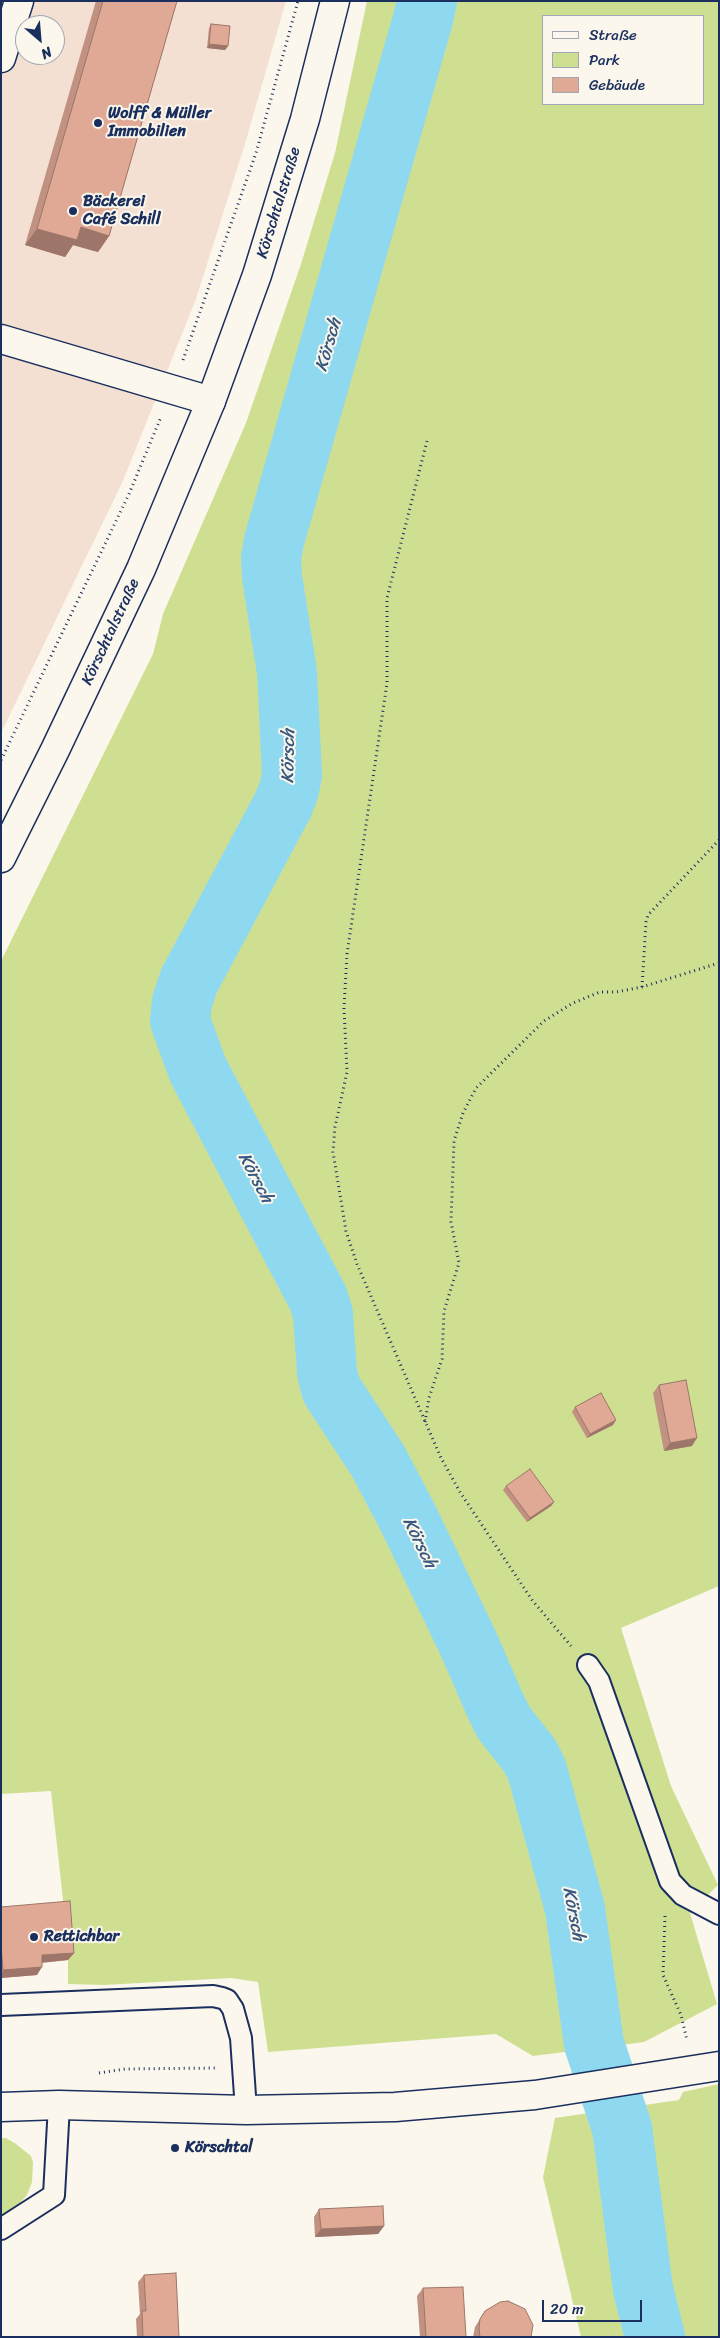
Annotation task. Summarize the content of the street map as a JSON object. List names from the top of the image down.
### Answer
{
  "streets": {
    "main road": ["Körschtalstraße"]
  },
  "water": ["Körsch"],
  "places": [
    "Wolff & Müller Immobilien",
    "Bäckerei Café Schill",
    "Rettichbar",
    "Körschtal"
  ],
  "legend": ["Straße", "Park", "Gebäude"],
  "scale_bar": "20 m",
  "north": "bottom right"
}
